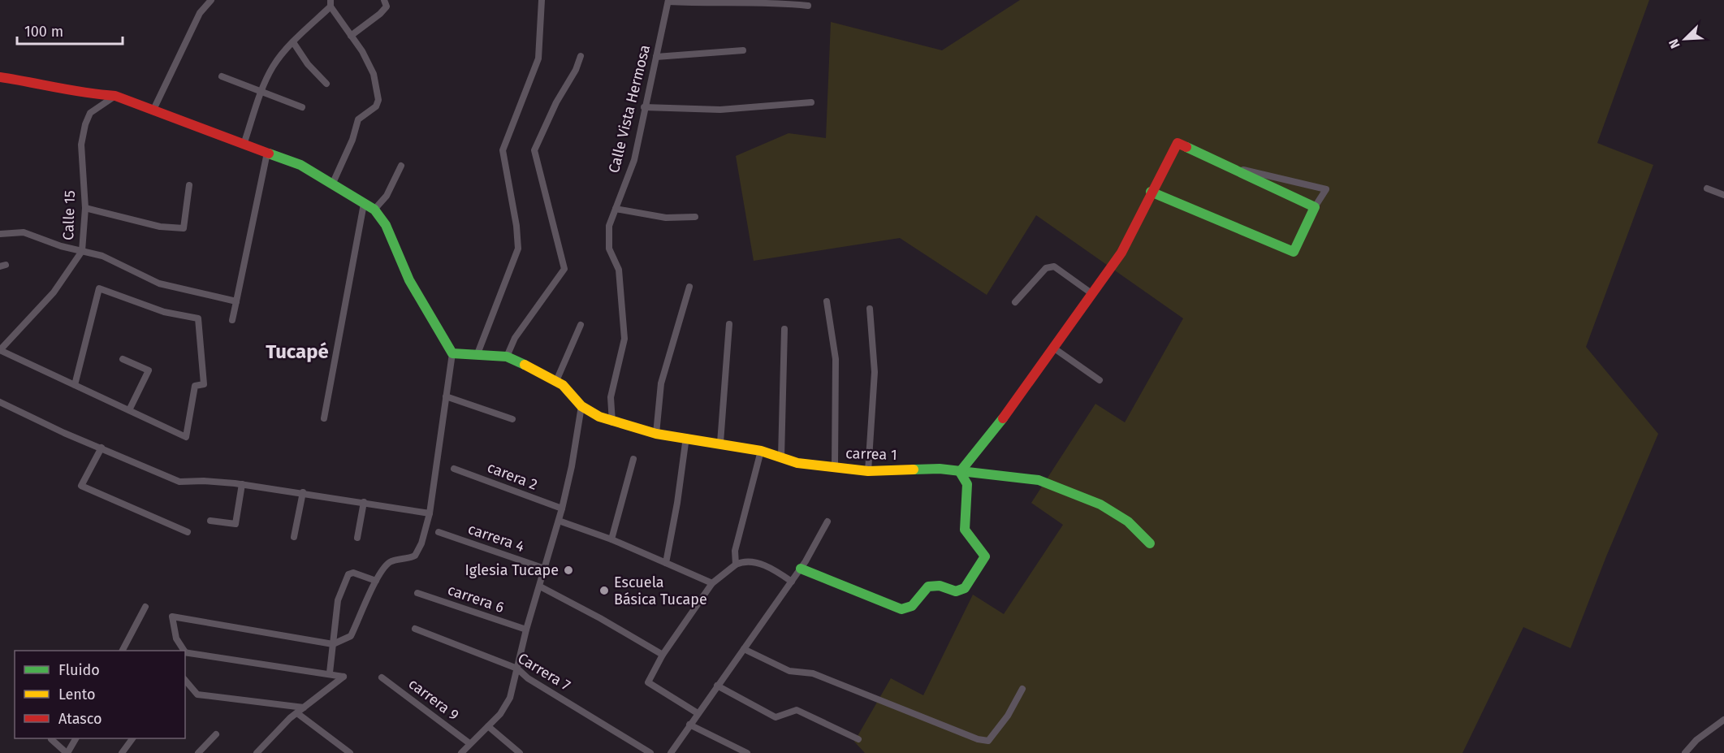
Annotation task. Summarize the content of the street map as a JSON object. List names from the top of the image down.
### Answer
{
  "streets": {
    "street": [
      "Calle Vista Hermosa",
      "Calle 15",
      "carrea 1",
      "carera 2",
      "carrera 4",
      "carrera 6",
      "Carrera 7",
      "carrera 9"
    ]
  },
  "crossings": [
    ["Calle Vista Hermosa", "carrea 1"]
  ],
  "districts": ["Tucapé"],
  "places": ["Iglesia Tucape", "Escuela Básica Tucape"],
  "legend": ["Fluido", "Lento", "Atasco"],
  "scale_bar": "100 m",
  "north": "bottom left"
}
